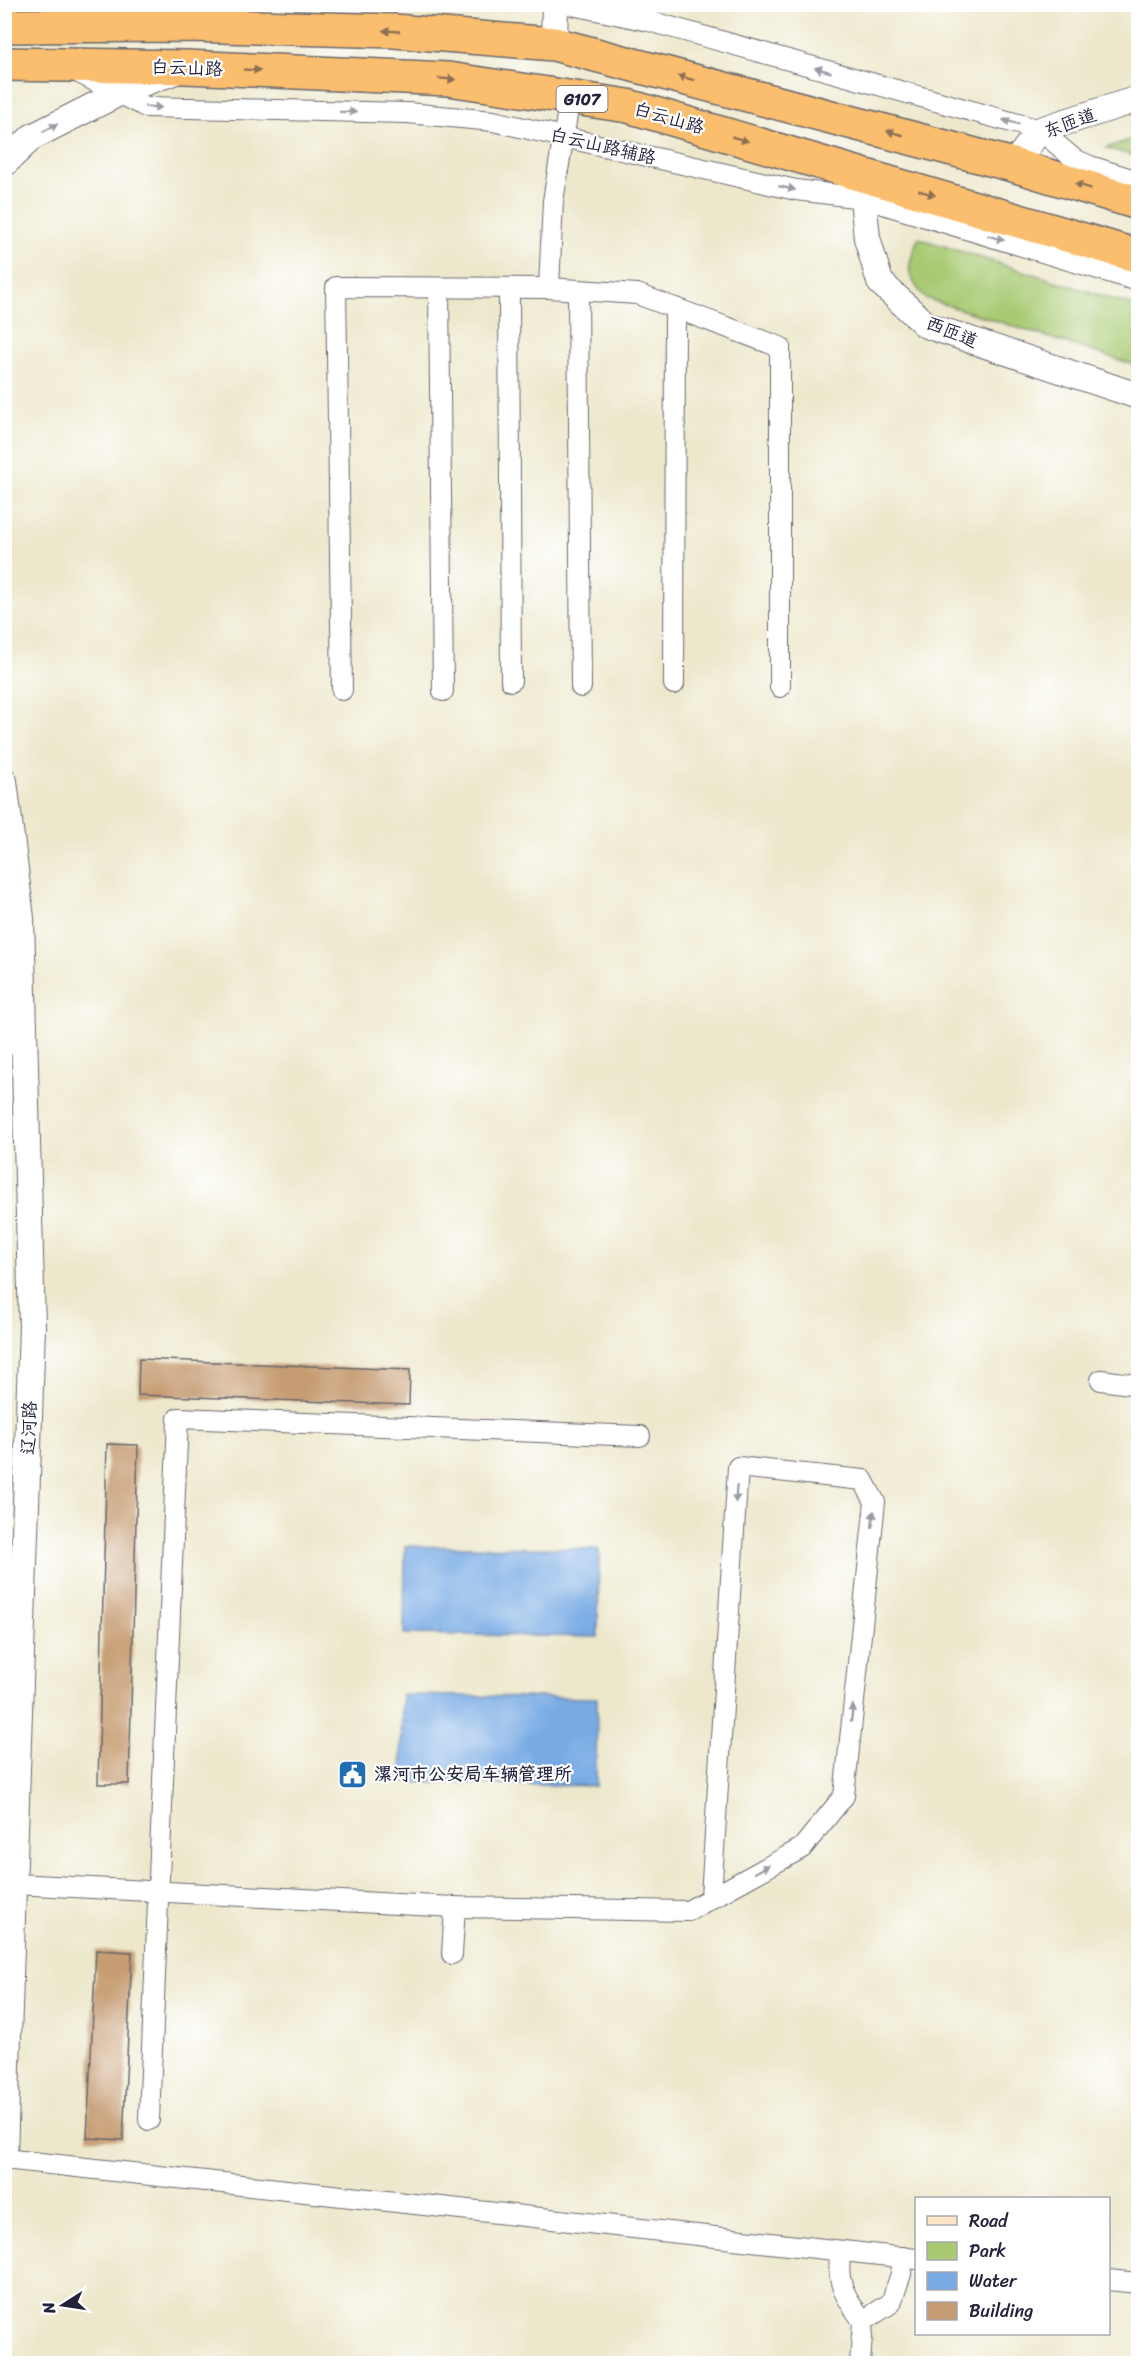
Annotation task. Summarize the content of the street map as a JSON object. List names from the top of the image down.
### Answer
{
  "streets": {
    "highway": ["白云山路", "G107"],
    "street": [
      "东匝道",
      "白云山路辅路",
      "西匝道",
      "辽河路"
    ]
  },
  "crossings": [
    ["白云山路", "白云山路辅路"],
    ["白云山路", "西匝道"],
    ["白云山路辅路", "西匝道"]
  ],
  "places": {
    "public building": ["漯河市公安局车辆管理所"]
  },
  "legend": [
    "Road",
    "Park",
    "Water",
    "Building"
  ],
  "north": "left"
}
